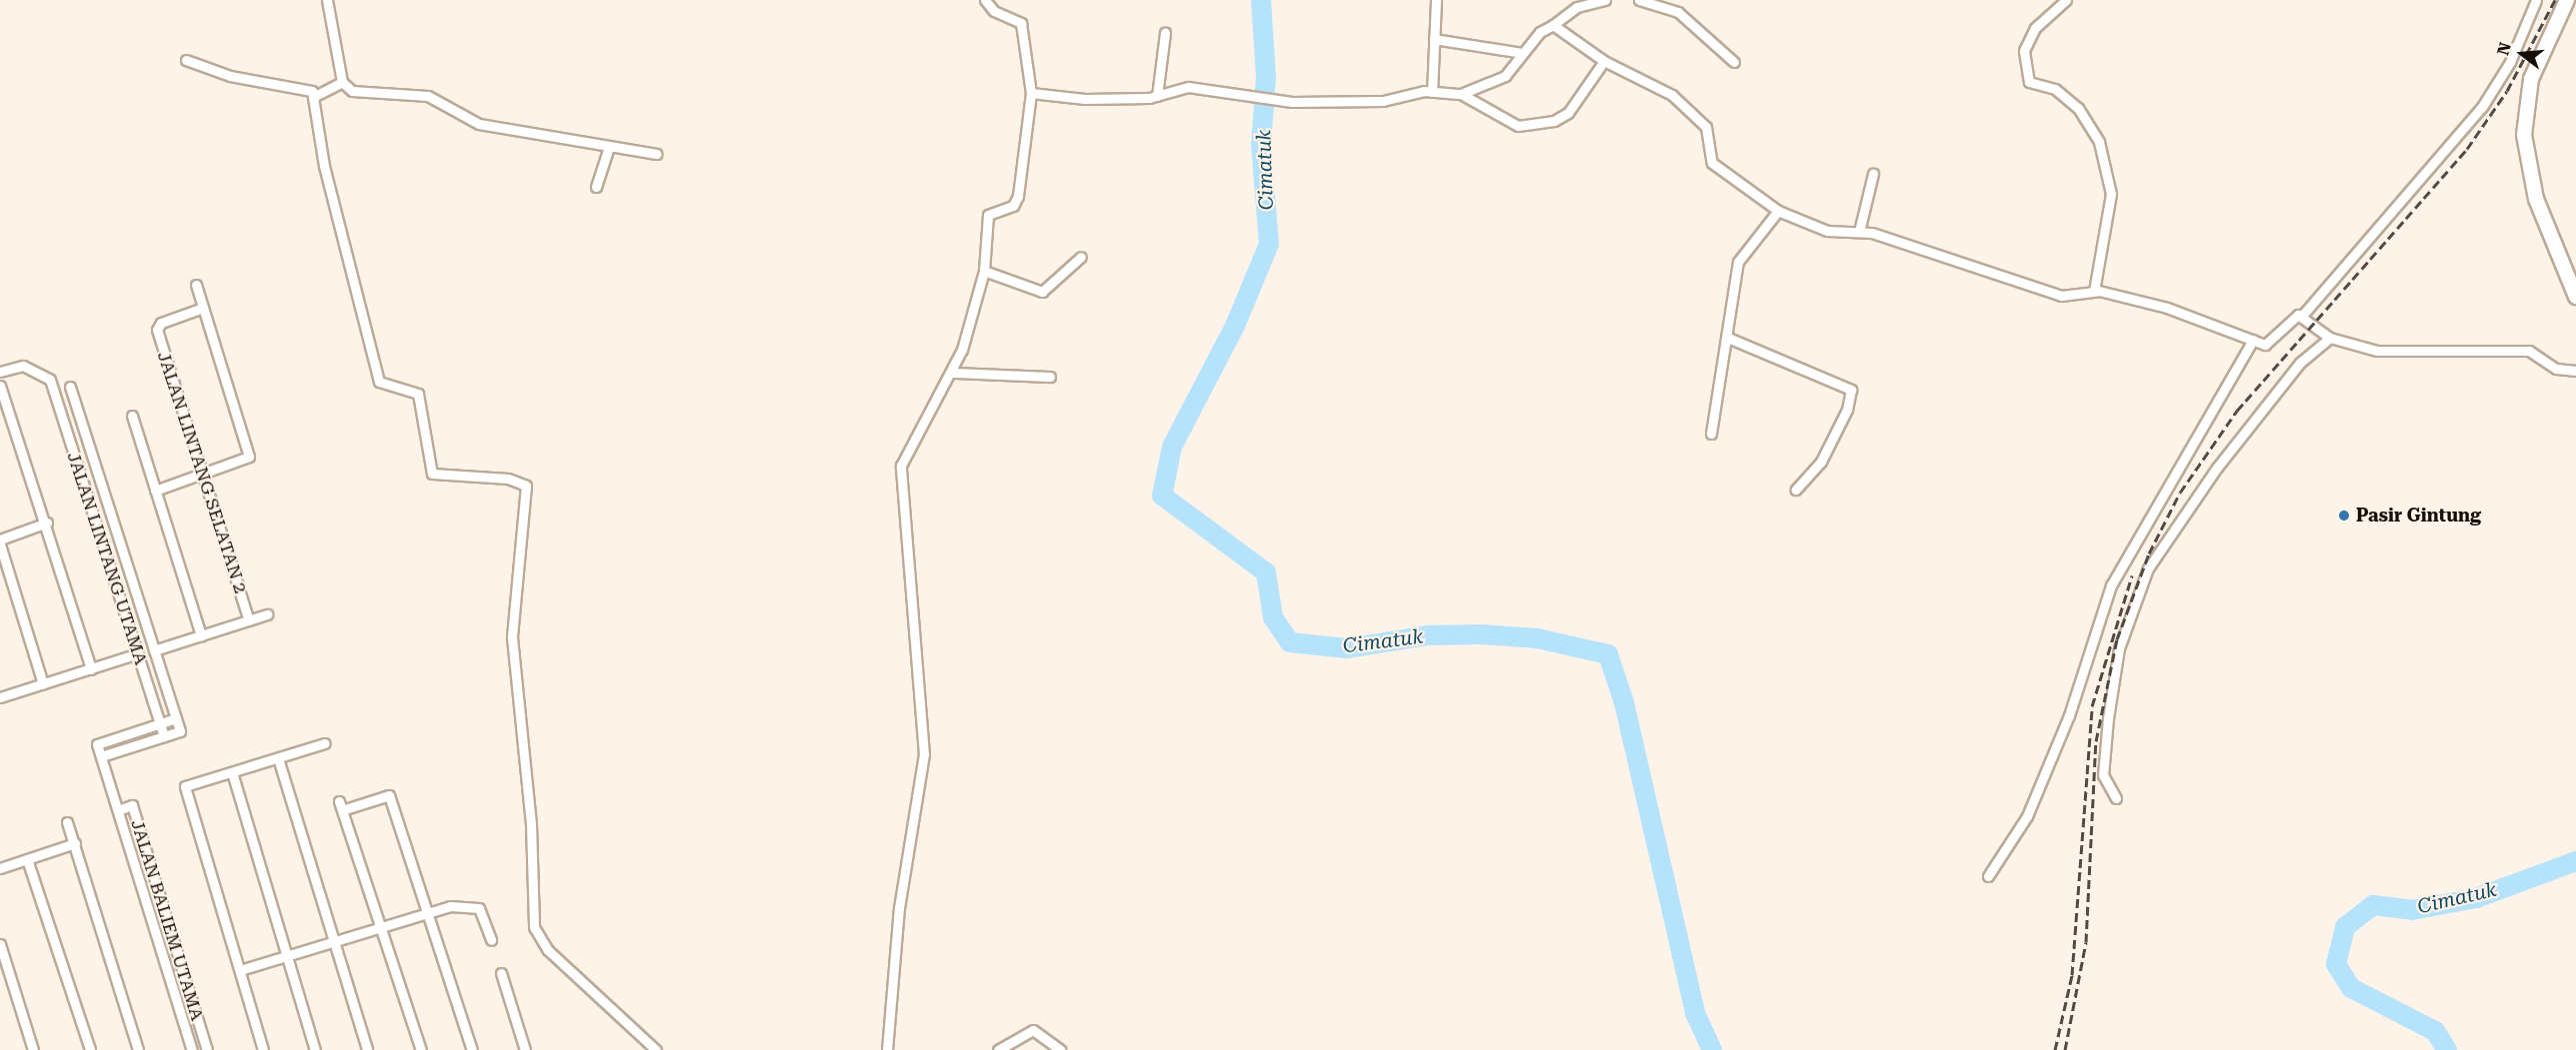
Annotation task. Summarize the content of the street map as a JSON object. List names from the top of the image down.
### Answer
{
  "streets": {
    "street": ["JALAN LINTANG SELATAN 2", "JALAN LINTANG UTAMA", "JALAN BALIEM UTAMA"]
  },
  "crossings": [
    ["JALAN LINTANG UTAMA", "JALAN BALIEM UTAMA"]
  ],
  "water": ["Cimatuk"],
  "places": ["Pasir Gintung"],
  "north": "left"
}
